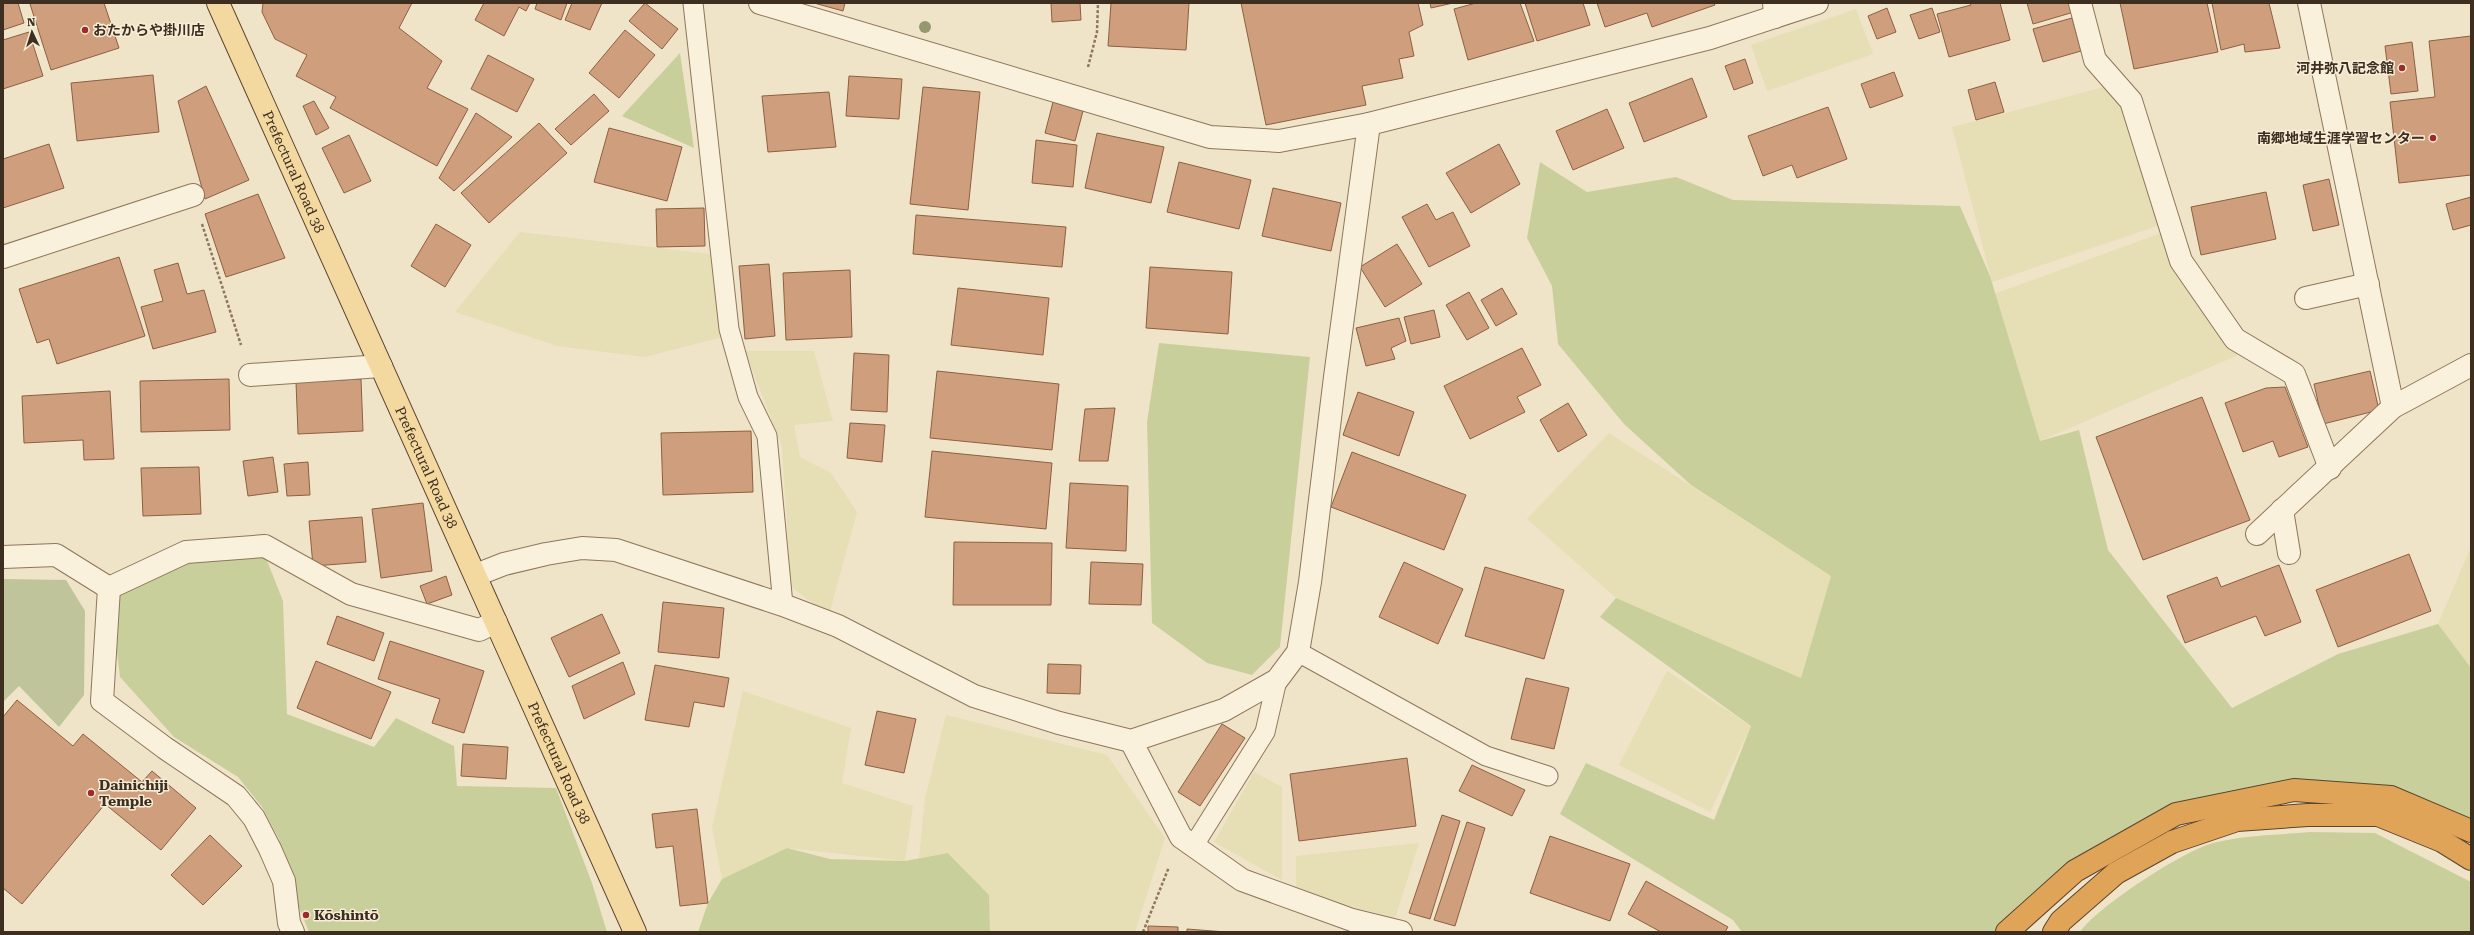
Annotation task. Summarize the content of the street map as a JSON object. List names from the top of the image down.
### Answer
{
  "streets": {
    "main road": ["Prefectural Road 38"]
  },
  "places": [
    "おたからや掛川店",
    "河井弥八記念館",
    "南郷地域生涯学習センター",
    "Dainichiji Temple",
    "Kōshintō"
  ],
  "north": "top"
}
